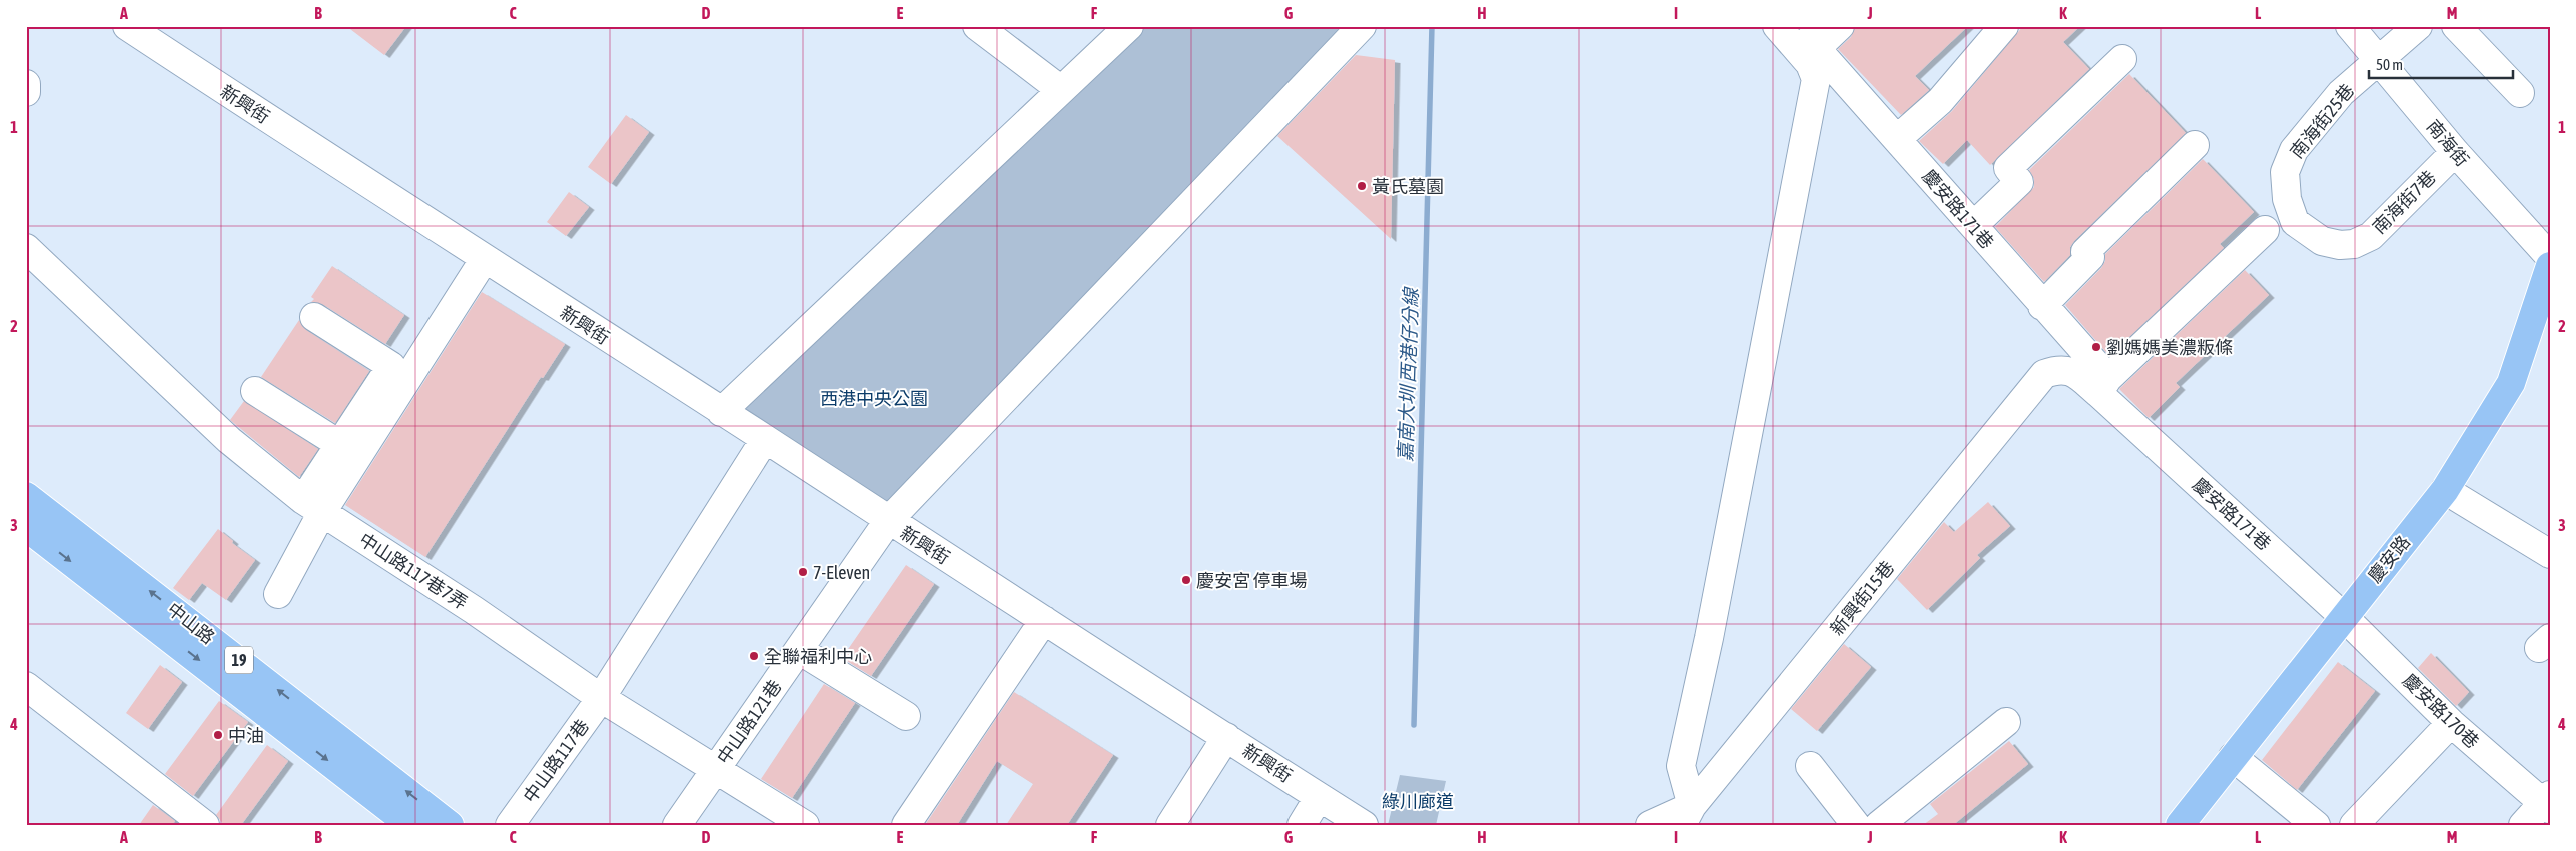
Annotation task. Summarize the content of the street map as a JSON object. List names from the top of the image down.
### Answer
{
  "streets": {
    "main road": ["慶安路", "中山路", "19"],
    "street": [
      "新興街",
      "南海街25巷",
      "南海街",
      "南海街7巷",
      "慶安路171巷",
      "中山路117巷7弄",
      "新興街15巷",
      "慶安路170巷",
      "中山路121巷",
      "中山路117巷"
    ]
  },
  "crossings": [
    ["新興街", "中山路121巷"],
    ["新興街", "中山路117巷"],
    ["南海街25巷", "南海街"],
    ["南海街25巷", "南海街7巷"],
    ["南海街", "南海街7巷"],
    ["慶安路171巷", "慶安路"],
    ["慶安路171巷", "新興街15巷"],
    ["慶安路171巷", "慶安路170巷"],
    ["慶安路", "慶安路170巷"],
    ["中山路117巷7弄", "中山路121巷"],
    ["中山路117巷7弄", "中山路117巷"]
  ],
  "water": ["嘉南大圳 西港仔分線"],
  "parks": ["西港中央公園", "綠川廊道"],
  "places": [
    "黃氏墓園",
    "劉媽媽美濃粄條",
    "7-Eleven",
    "慶安宮 停車場",
    "全聯福利中心",
    "中油"
  ],
  "scale_bar": "50 m",
  "grid": {
    "columns": [
      "A",
      "B",
      "C",
      "D",
      "E",
      "F",
      "G",
      "H",
      "I",
      "J",
      "K",
      "L",
      "M"
    ],
    "rows": [
      "1",
      "2",
      "3",
      "4"
    ]
  }
}
